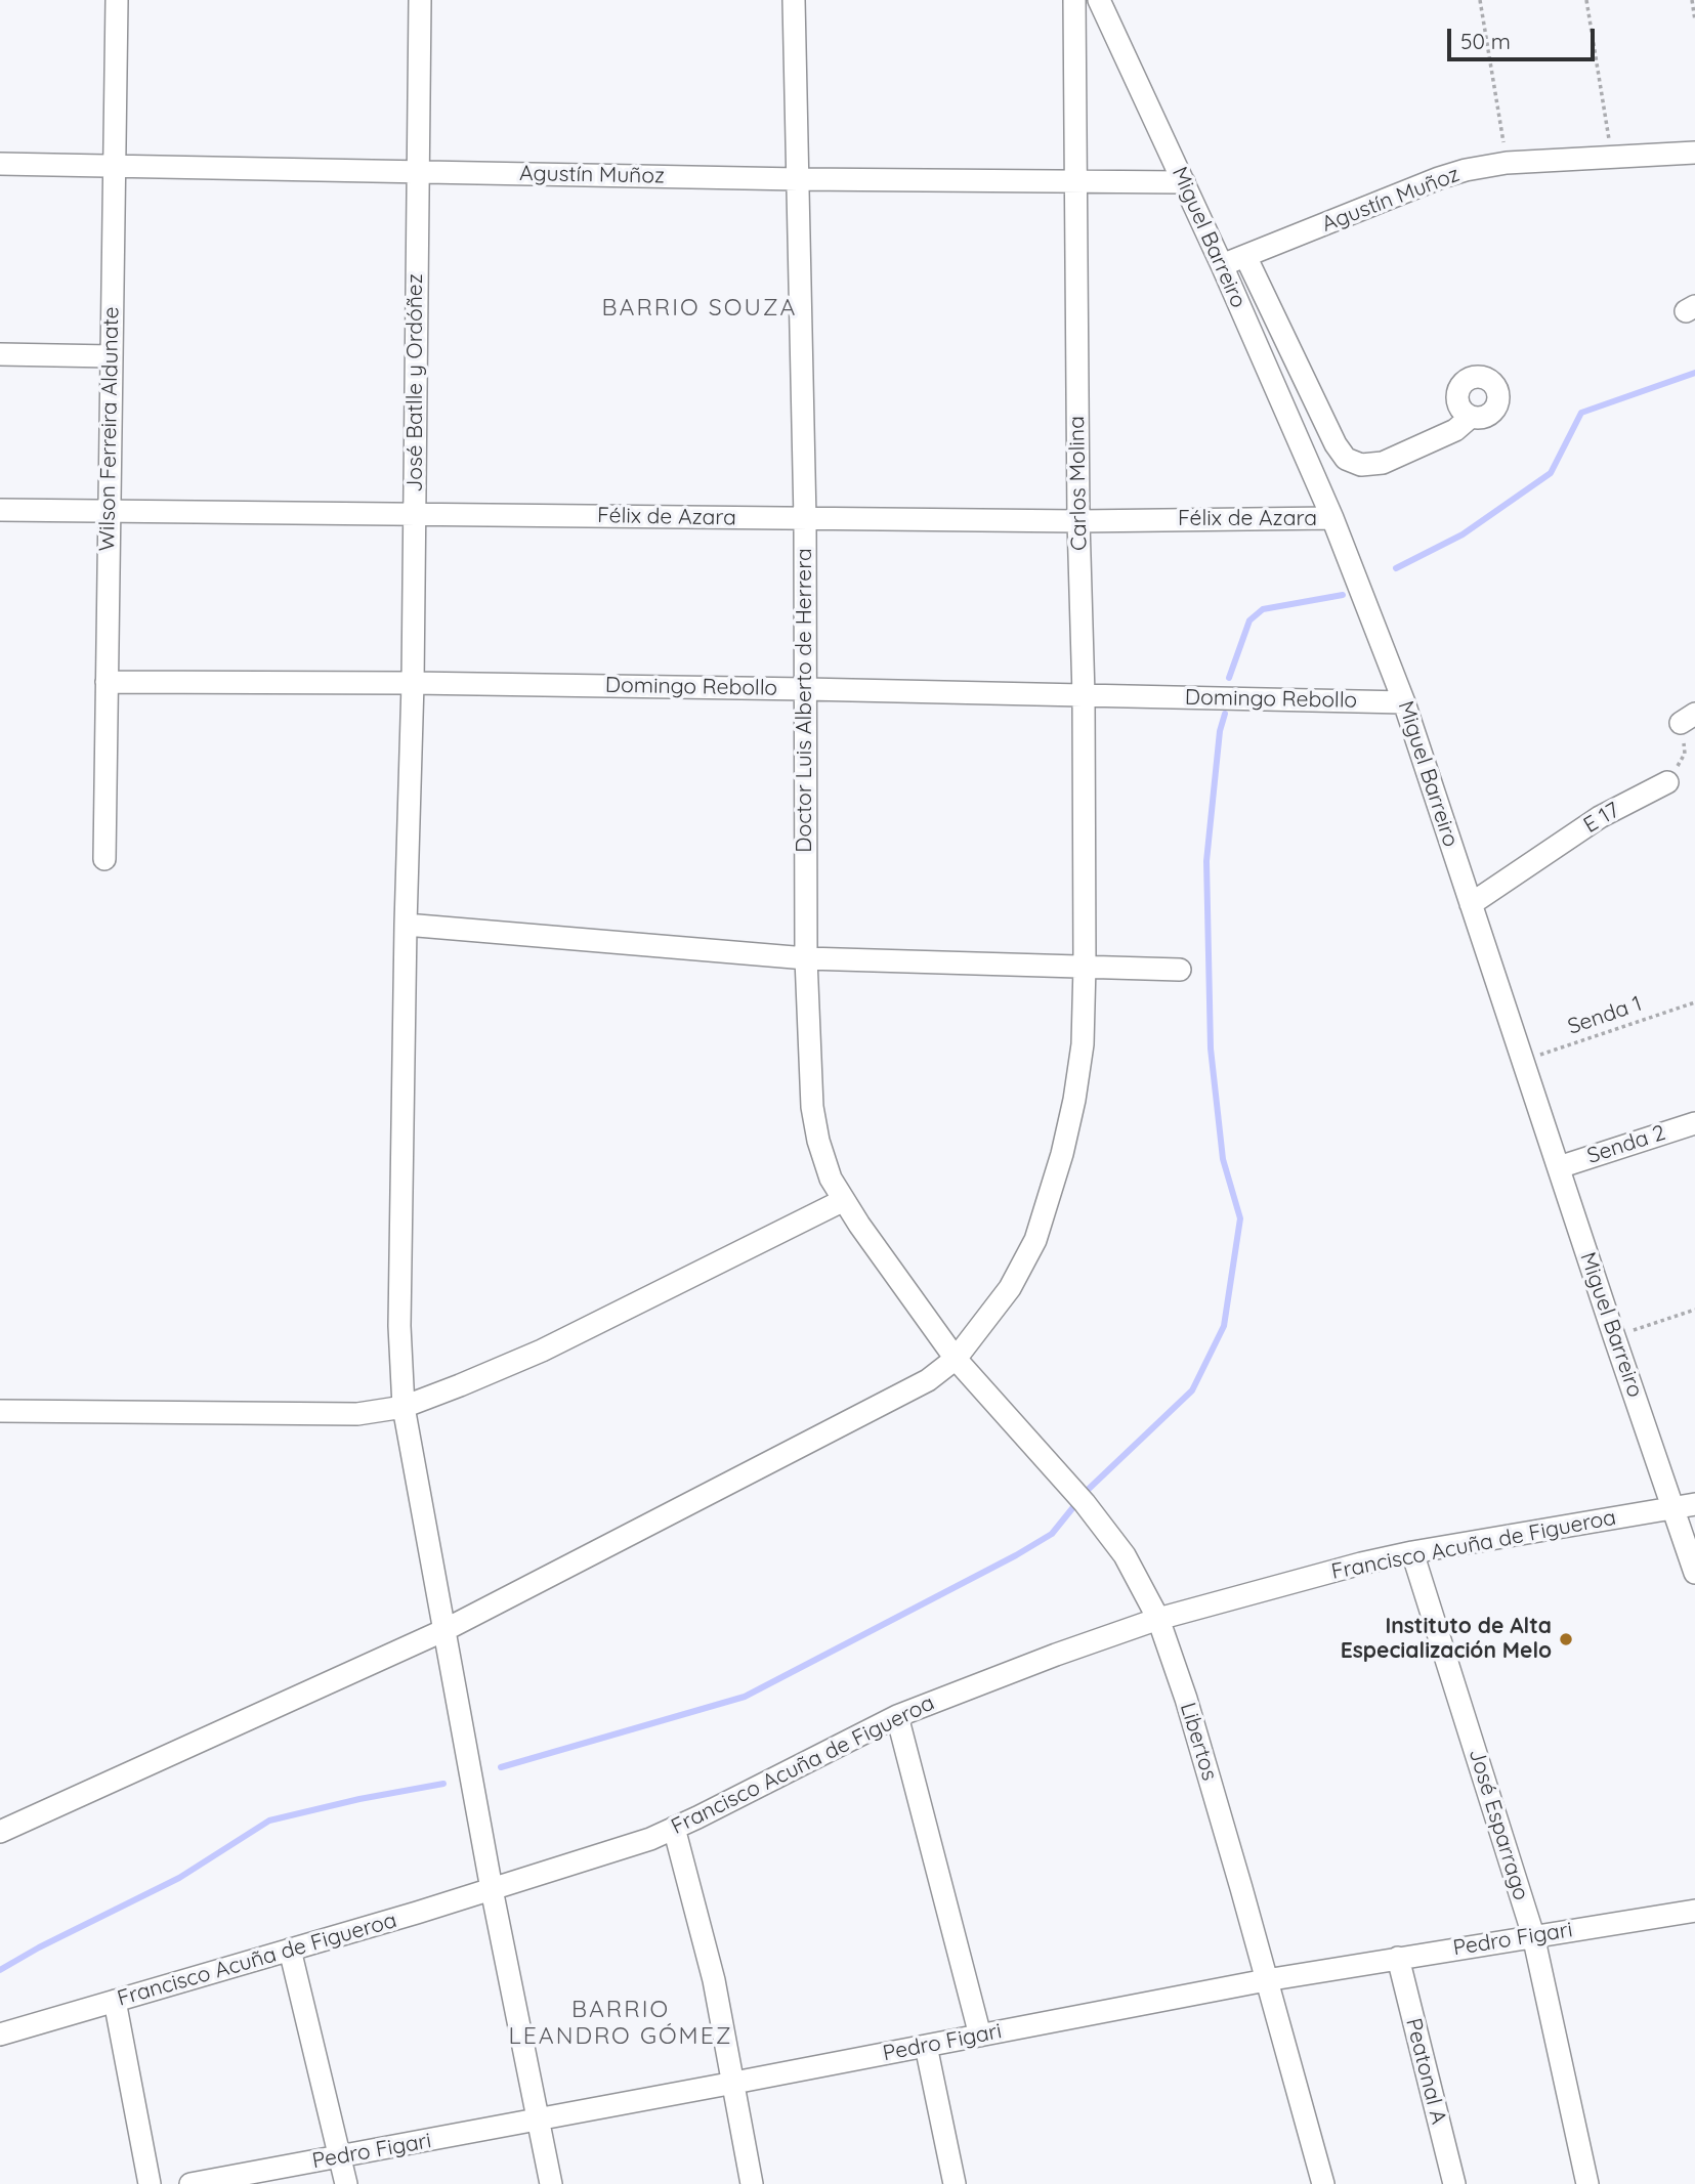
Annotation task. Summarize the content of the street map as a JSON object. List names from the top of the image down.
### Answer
{
  "streets": {
    "street": [
      "Agustín Muñoz",
      "Miguel Barreiro",
      "José Batlle y Ordóñez",
      "Wilson Ferreira Aldunate",
      "Carlos Molina",
      "Félix de Azara",
      "Domingo Rebollo",
      "Doctor Luis Alberto de Herrera",
      "E 17",
      "Senda 2",
      "Francisco Acuña de Figueroa",
      "Libertos",
      "José Esparrago",
      "Pedro Figari",
      "Peatonal A"
    ],
    "path": ["Senda 1"]
  },
  "crossings": [
    ["Agustín Muñoz", "Miguel Barreiro"],
    ["Agustín Muñoz", "José Batlle y Ordóñez"],
    ["Agustín Muñoz", "Wilson Ferreira Aldunate"],
    ["Agustín Muñoz", "Carlos Molina"],
    ["Agustín Muñoz", "Doctor Luis Alberto de Herrera"],
    ["Miguel Barreiro", "Félix de Azara"],
    ["Miguel Barreiro", "Domingo Rebollo"],
    ["Miguel Barreiro", "E 17"],
    ["Miguel Barreiro", "Senda 1"],
    ["Miguel Barreiro", "Senda 2"],
    ["Miguel Barreiro", "Francisco Acuña de Figueroa"],
    ["José Batlle y Ordóñez", "Carlos Molina"],
    ["José Batlle y Ordóñez", "Félix de Azara"],
    ["José Batlle y Ordóñez", "Domingo Rebollo"],
    ["José Batlle y Ordóñez", "Francisco Acuña de Figueroa"],
    ["José Batlle y Ordóñez", "Pedro Figari"],
    ["Wilson Ferreira Aldunate", "Félix de Azara"],
    ["Wilson Ferreira Aldunate", "Domingo Rebollo"],
    ["Carlos Molina", "Félix de Azara"],
    ["Carlos Molina", "Domingo Rebollo"],
    ["Carlos Molina", "Doctor Luis Alberto de Herrera"],
    ["Carlos Molina", "Libertos"],
    ["Félix de Azara", "Doctor Luis Alberto de Herrera"],
    ["Domingo Rebollo", "Doctor Luis Alberto de Herrera"],
    ["Doctor Luis Alberto de Herrera", "Libertos"],
    ["Francisco Acuña de Figueroa", "Libertos"],
    ["Francisco Acuña de Figueroa", "José Esparrago"],
    ["Libertos", "Pedro Figari"],
    ["José Esparrago", "Pedro Figari"],
    ["Pedro Figari", "Peatonal A"]
  ],
  "districts": ["BARRIO SOUZA", "BARRIO LEANDRO GÓMEZ"],
  "places": ["Instituto de Alta Especialización Melo"],
  "scale_bar": "50 m"
}
